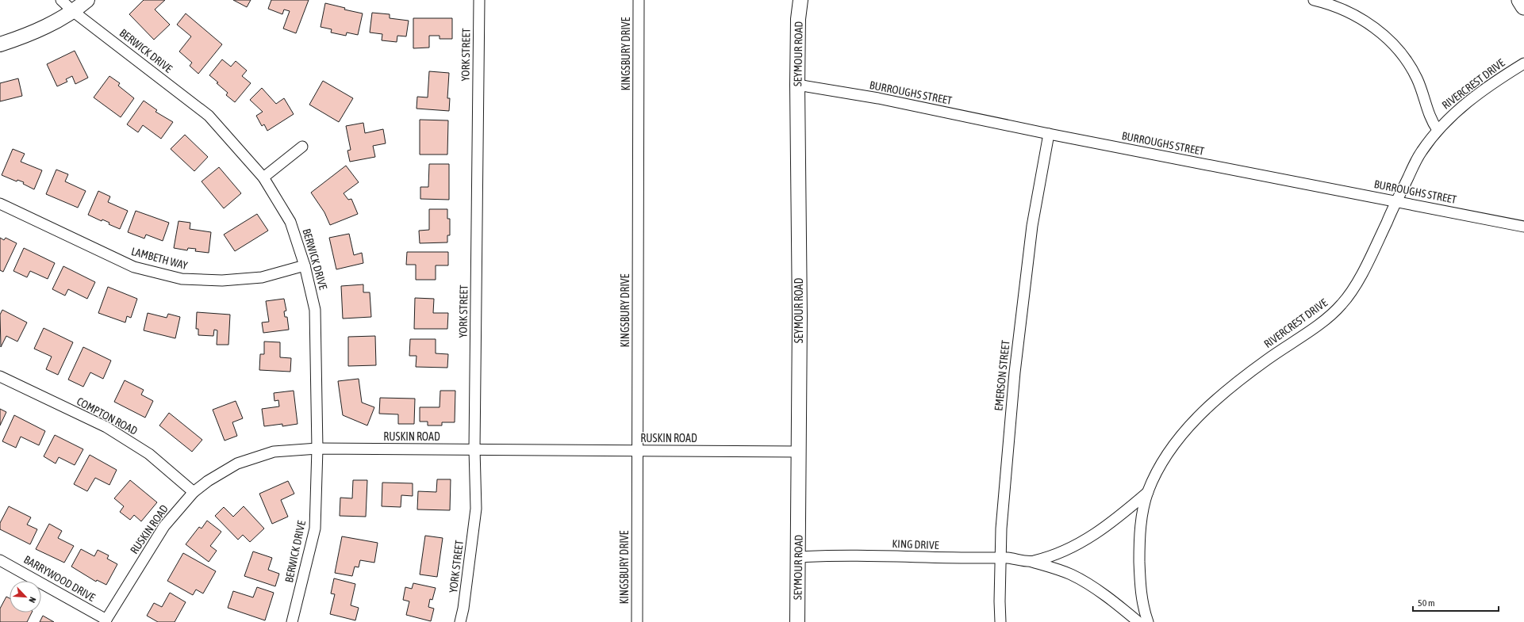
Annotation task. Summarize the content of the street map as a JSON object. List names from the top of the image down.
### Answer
{
  "streets": {
    "street": [
      "BERWICK DRIVE",
      "KINGSBURY DRIVE",
      "SEYMOUR ROAD",
      "YORK STREET",
      "RIVERCREST DRIVE",
      "BURROUGHS STREET",
      "LAMBETH WAY",
      "EMERSON STREET",
      "COMPTON ROAD",
      "RUSKIN ROAD",
      "KING DRIVE",
      "BARRYWOOD DRIVE"
    ]
  },
  "crossings": [
    ["BERWICK DRIVE", "LAMBETH WAY"],
    ["BERWICK DRIVE", "RUSKIN ROAD"],
    ["KINGSBURY DRIVE", "RUSKIN ROAD"],
    ["SEYMOUR ROAD", "BURROUGHS STREET"],
    ["SEYMOUR ROAD", "RUSKIN ROAD"],
    ["SEYMOUR ROAD", "KING DRIVE"],
    ["YORK STREET", "RUSKIN ROAD"],
    ["RIVERCREST DRIVE", "BURROUGHS STREET"],
    ["RIVERCREST DRIVE", "KING DRIVE"],
    ["BURROUGHS STREET", "EMERSON STREET"],
    ["EMERSON STREET", "KING DRIVE"],
    ["COMPTON ROAD", "RUSKIN ROAD"],
    ["RUSKIN ROAD", "BARRYWOOD DRIVE"]
  ],
  "scale_bar": "50 m",
  "north": "bottom right"
}
